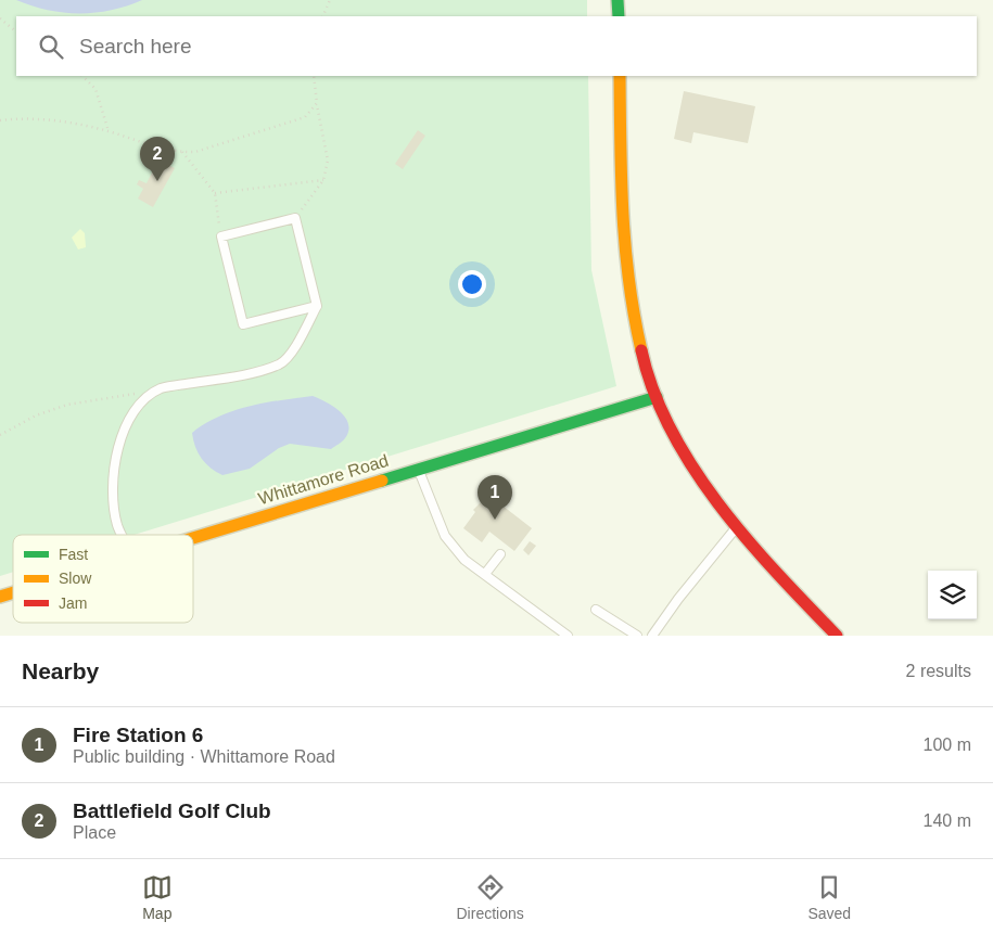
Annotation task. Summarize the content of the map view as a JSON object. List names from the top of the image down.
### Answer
{
  "streets": {
    "street": ["Whittamore Road"]
  },
  "legend": ["Fast", "Slow", "Jam"],
  "page": {
    "search": "Search here",
    "pins": ["2", "1"],
    "heading": ["Nearby", "2 results"],
    "list": [
      {
        "mark": "1",
        "name": "Fire Station 6",
        "note": "Public building · Whittamore Road",
        "value": "100 m"
      },
      {
        "mark": "2",
        "name": "Battlefield Golf Club",
        "note": "Place",
        "value": "140 m"
      }
    ],
    "nav": ["Map", "Directions", "Saved"]
  }
}
